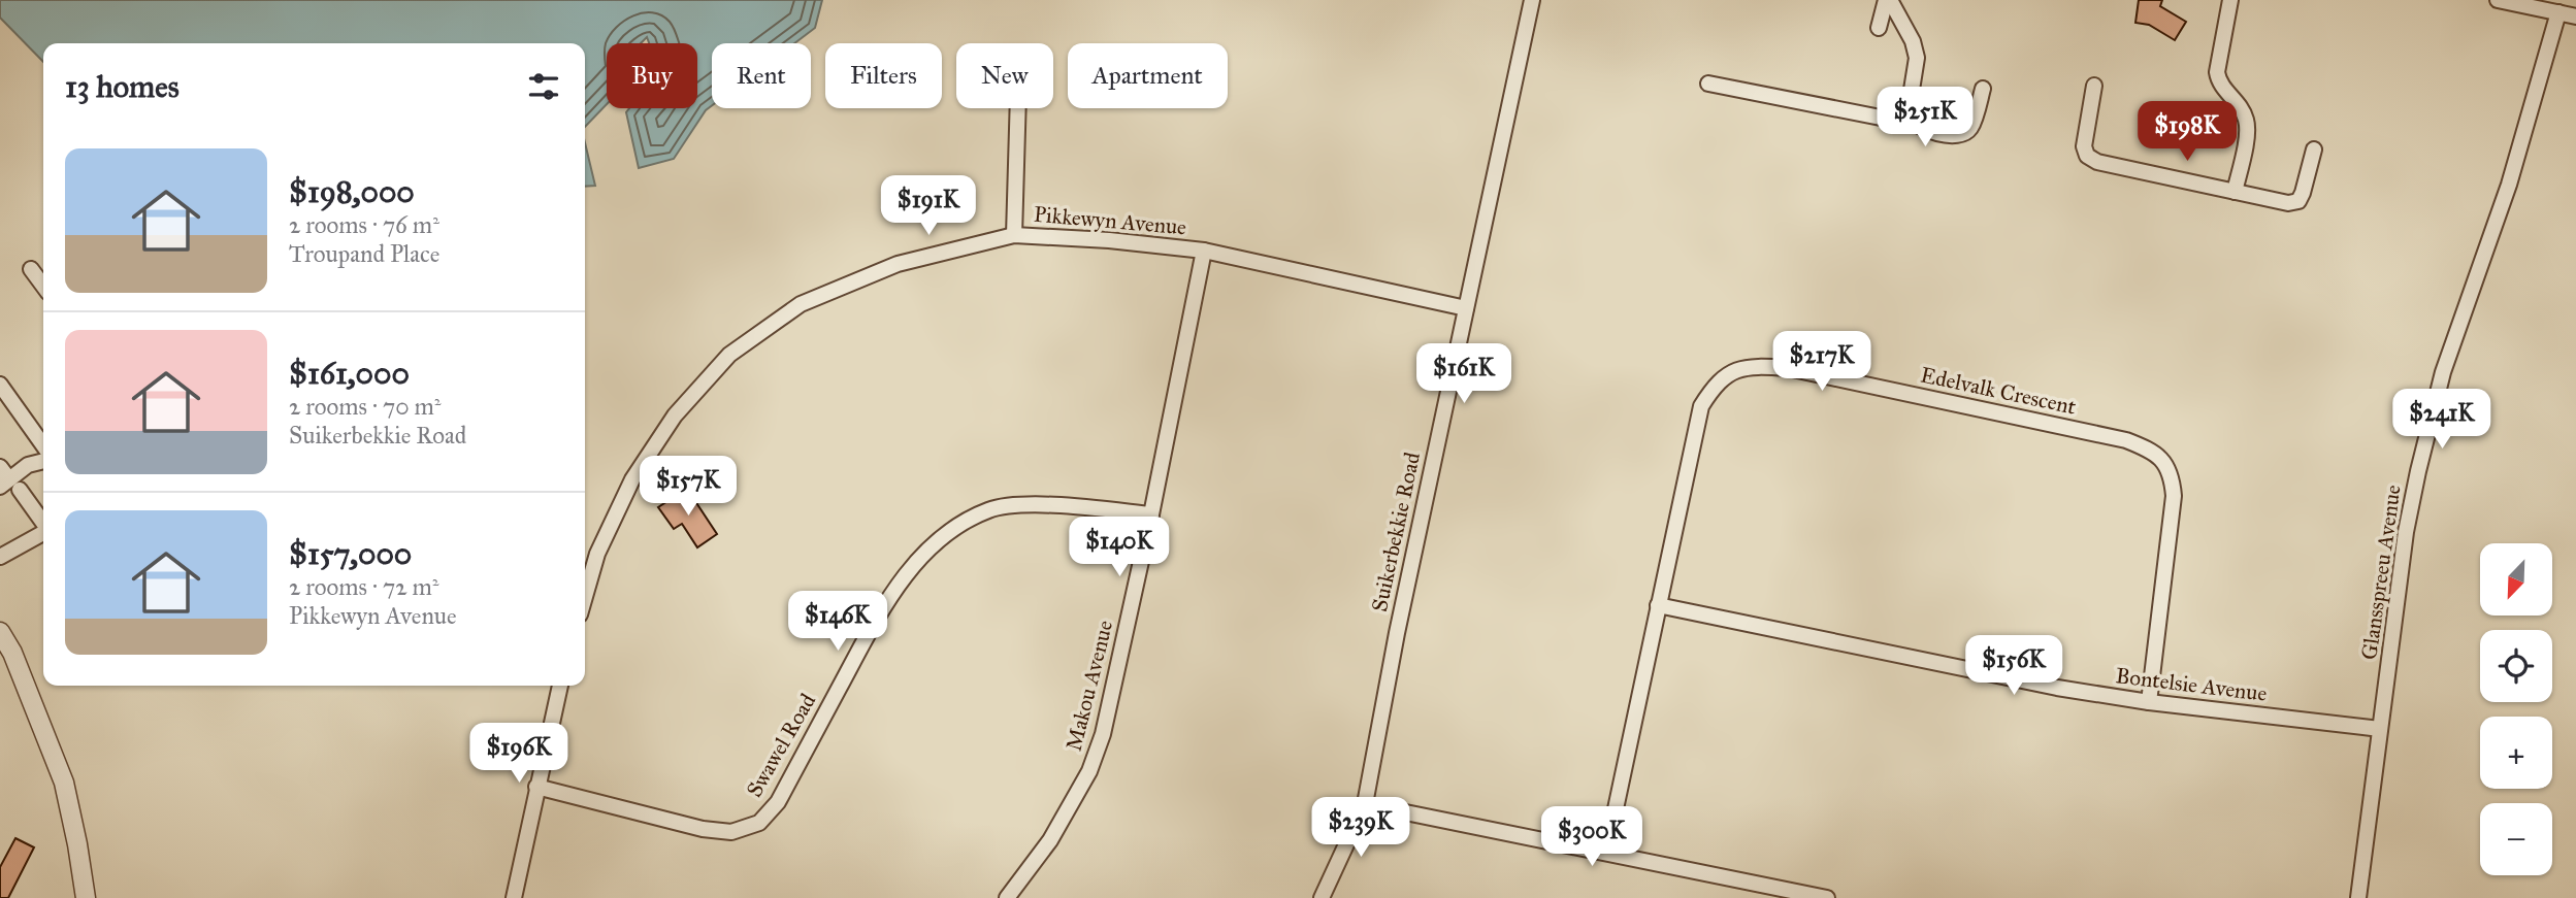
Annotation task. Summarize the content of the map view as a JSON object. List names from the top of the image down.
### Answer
{
  "streets": {
    "street": [
      "Pikkewyn Avenue",
      "Edelvalk Crescent",
      "Suikerbekkie Road",
      "Glansspreeu Avenue",
      "Bontelsie Avenue",
      "Makou Avenue",
      "Swawel Road"
    ]
  },
  "crossings": [
    ["Pikkewyn Avenue", "Suikerbekkie Road"],
    ["Pikkewyn Avenue", "Makou Avenue"],
    ["Edelvalk Crescent", "Bontelsie Avenue"],
    ["Glansspreeu Avenue", "Bontelsie Avenue"],
    ["Makou Avenue", "Swawel Road"]
  ],
  "north": "bottom left",
  "page": {
    "chip": [
      "Buy",
      "Rent",
      "Filters",
      "New",
      "Apartment"
    ],
    "heading": "13 homes",
    "price": [
      "$251K",
      "$198K",
      "$191K",
      "$217K",
      "$161K",
      "$241K",
      "$157K",
      "$140K",
      "$146K",
      "$156K",
      "$196K",
      "$239K",
      "$300K"
    ],
    "list": [
      {
        "name": "$198,000",
        "note": "2 rooms · 76 m² · Troupand Place"
      },
      {
        "name": "$161,000",
        "note": "2 rooms · 70 m² · Suikerbekkie Road"
      },
      {
        "name": "$157,000",
        "note": "2 rooms · 72 m² · Pikkewyn Avenue"
      }
    ],
    "map_buttons": ["+", "−"]
  }
}
